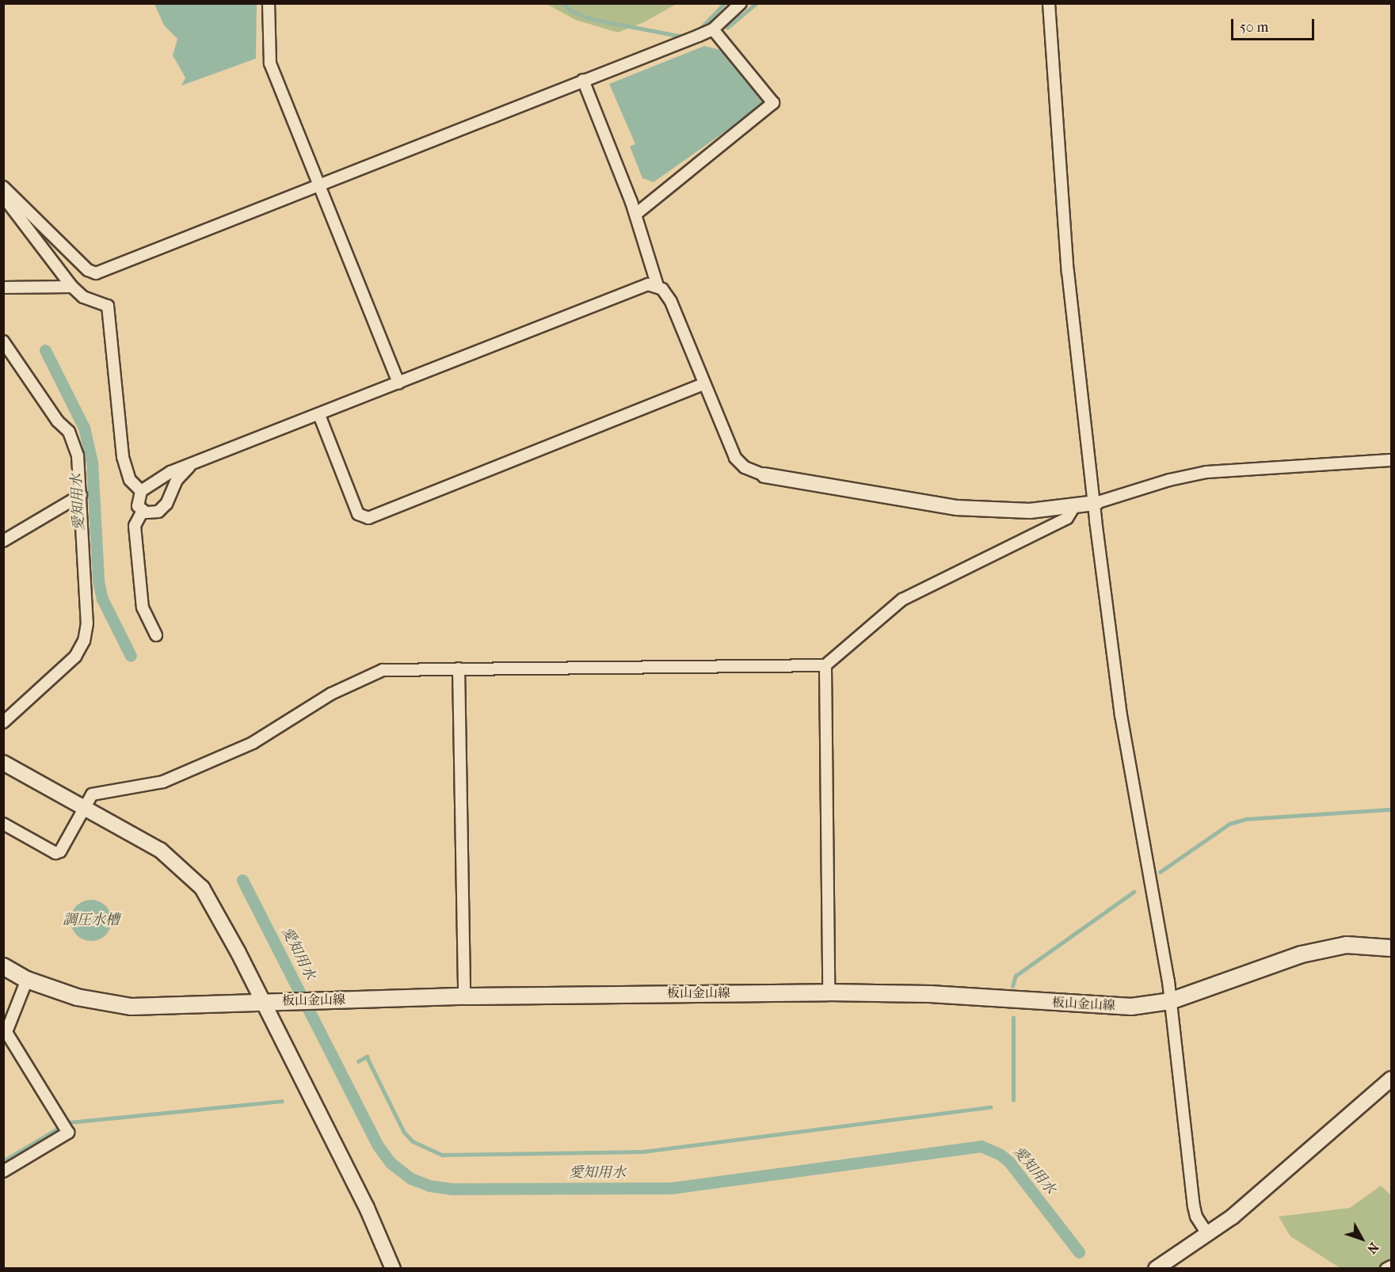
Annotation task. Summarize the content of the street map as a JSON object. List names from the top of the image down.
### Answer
{
  "streets": {
    "main road": ["板山金山線"]
  },
  "water": ["愛知用水", "調圧水槽"],
  "scale_bar": "50 m",
  "north": "bottom right"
}
